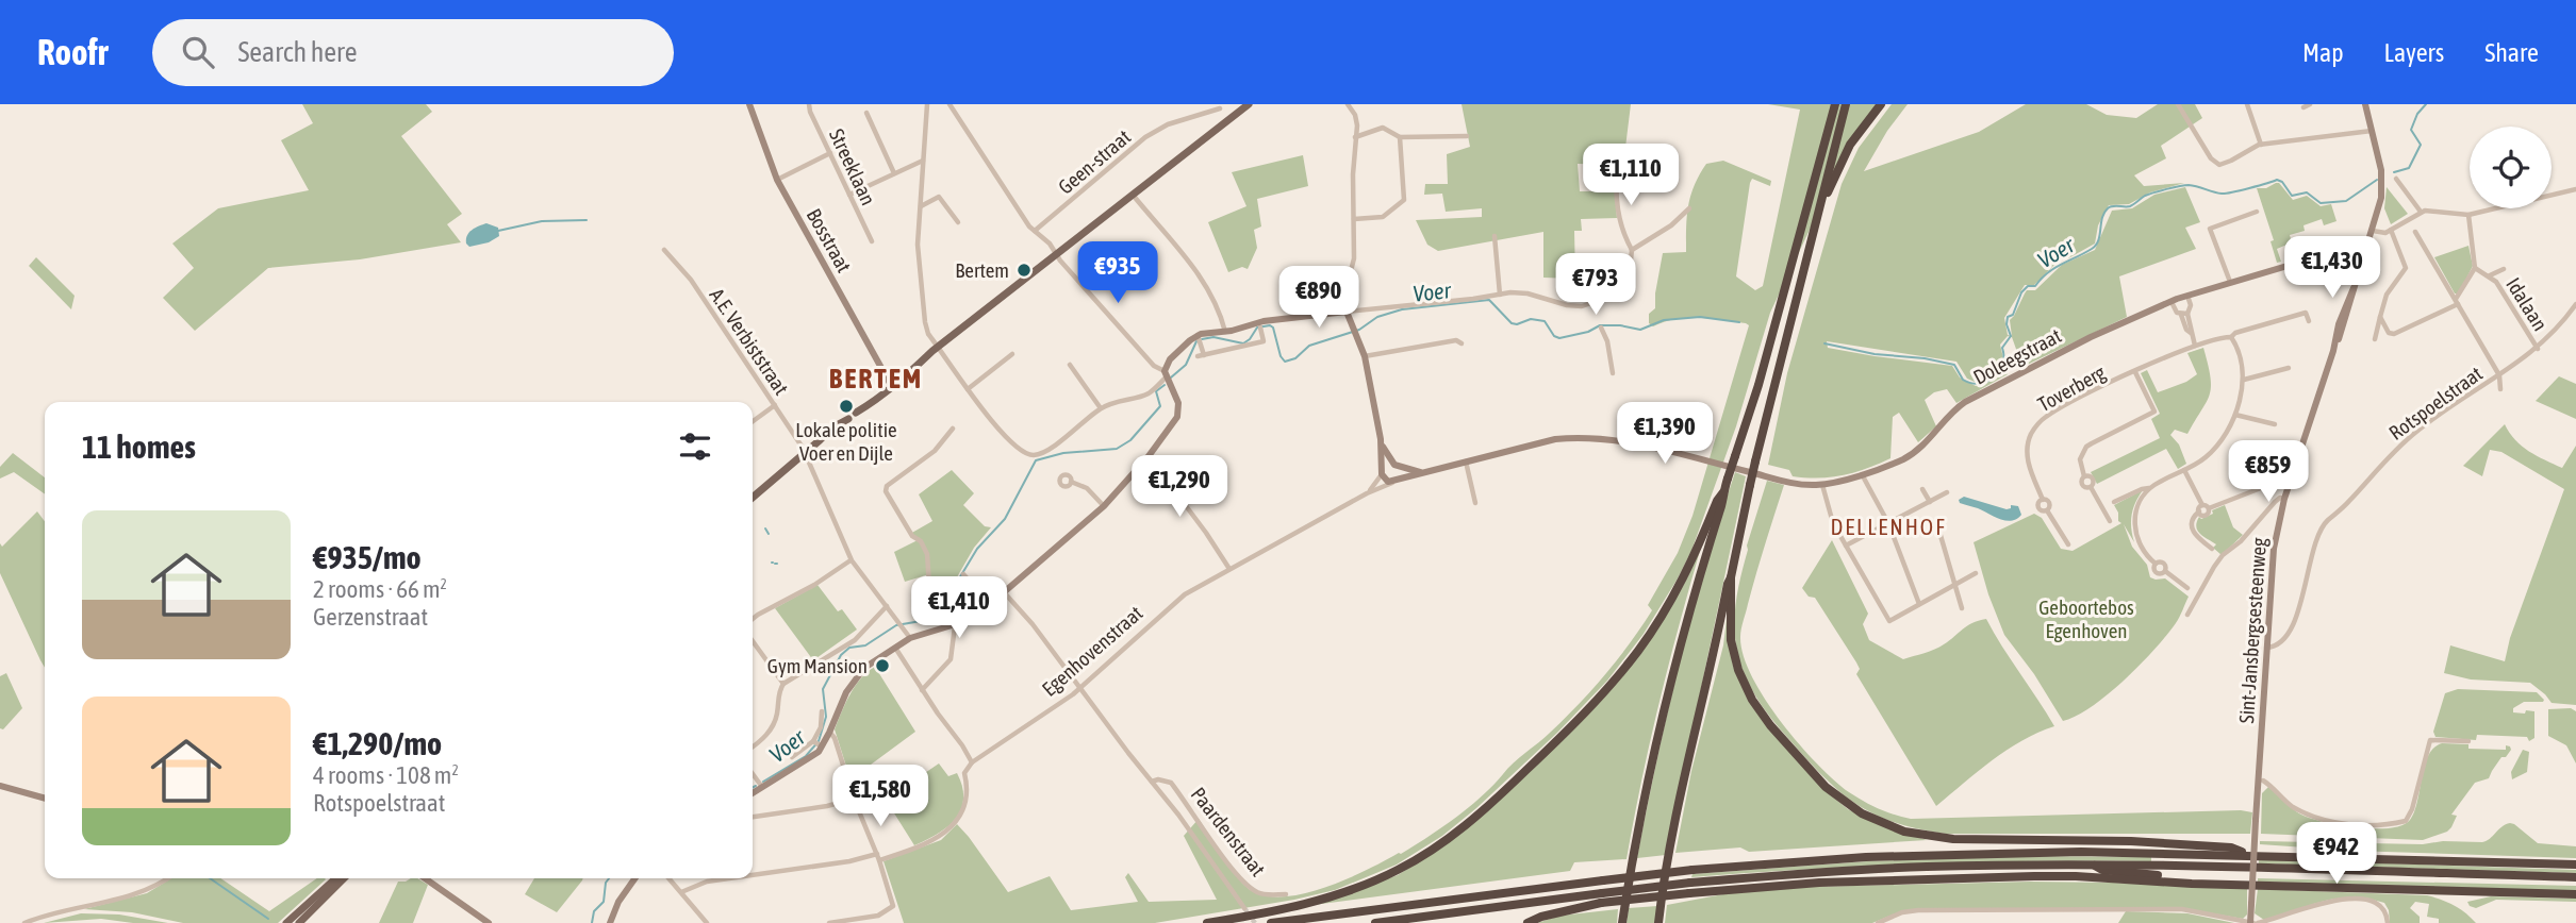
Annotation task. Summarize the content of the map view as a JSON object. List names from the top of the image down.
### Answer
{
  "streets": {
    "street": [
      "Geen-straat",
      "Streeklaan",
      "Bosstraat",
      "Idalaan",
      "A.E. Verbiststraat",
      "Doleegstraat",
      "Toverberg",
      "Rotspoelstraat",
      "Sint-Jansbergsesteenweg",
      "Egenhovenstraat",
      "Paardenstraat"
    ]
  },
  "crossings": [
    ["Idalaan", "Rotspoelstraat"],
    ["Doleegstraat", "Sint-Jansbergsesteenweg"],
    ["Doleegstraat", "Egenhovenstraat"],
    ["Rotspoelstraat", "Sint-Jansbergsesteenweg"],
    ["Egenhovenstraat", "Paardenstraat"]
  ],
  "districts": ["BERTEM", "DELLENHOF"],
  "water": ["Voer"],
  "parks": ["Geboortebos Egenhoven"],
  "places": ["Bertem", "Lokale politie Voer en Dijle", "Gym Mansion"],
  "page": {
    "header": "Roofr",
    "search": "Search here",
    "nav": ["Map", "Layers", "Share"],
    "price": [
      "€1,110",
      "€1,430",
      "€935",
      "€793",
      "€890",
      "€1,390",
      "€859",
      "€1,290",
      "€1,410",
      "€1,580",
      "€942"
    ],
    "heading": "11 homes",
    "list": [
      {
        "name": "€935/mo",
        "note": "2 rooms · 66 m² · Gerzenstraat"
      },
      {
        "name": "€1,290/mo",
        "note": "4 rooms · 108 m² · Rotspoelstraat"
      }
    ]
  }
}
